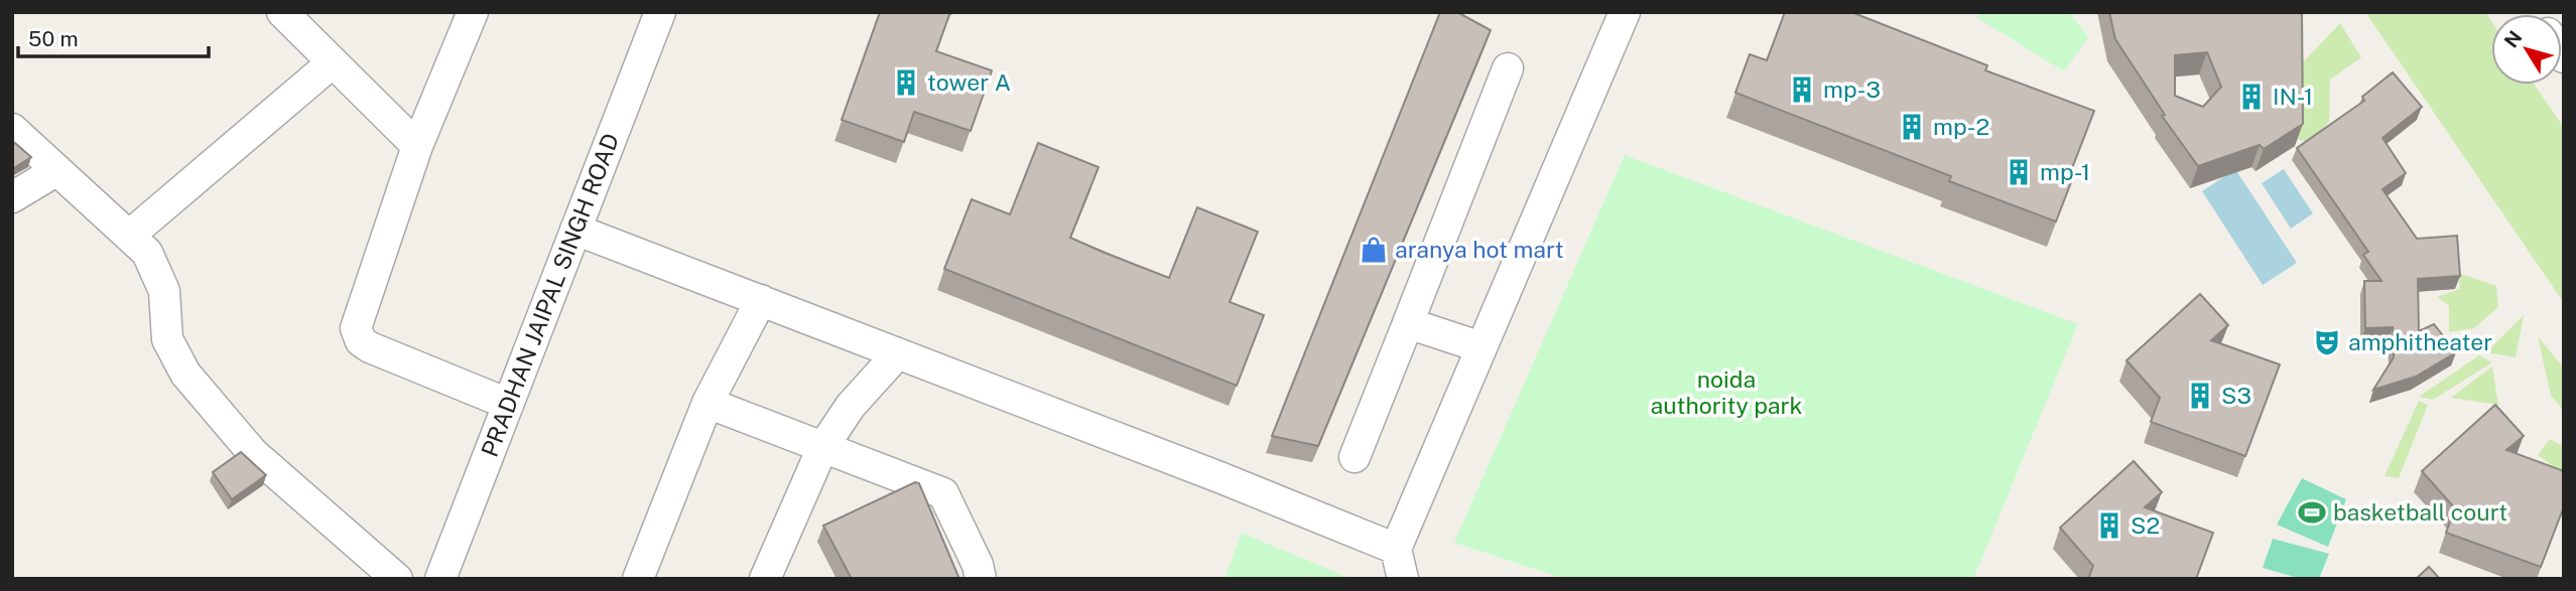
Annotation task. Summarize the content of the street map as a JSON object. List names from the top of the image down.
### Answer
{
  "streets": {
    "street": ["PRADHAN JAIPAL SINGH ROAD"]
  },
  "parks": ["noida authority park"],
  "places": {
    "building": [
      "tower A",
      "mp-3",
      "IN-1",
      "mp-2",
      "mp-1",
      "S3",
      "S2"
    ],
    "shop": ["aranya hot mart"],
    "theatre": ["amphitheater"],
    "sports": ["basketball court"]
  },
  "scale_bar": "50 m",
  "north": "top left"
}
